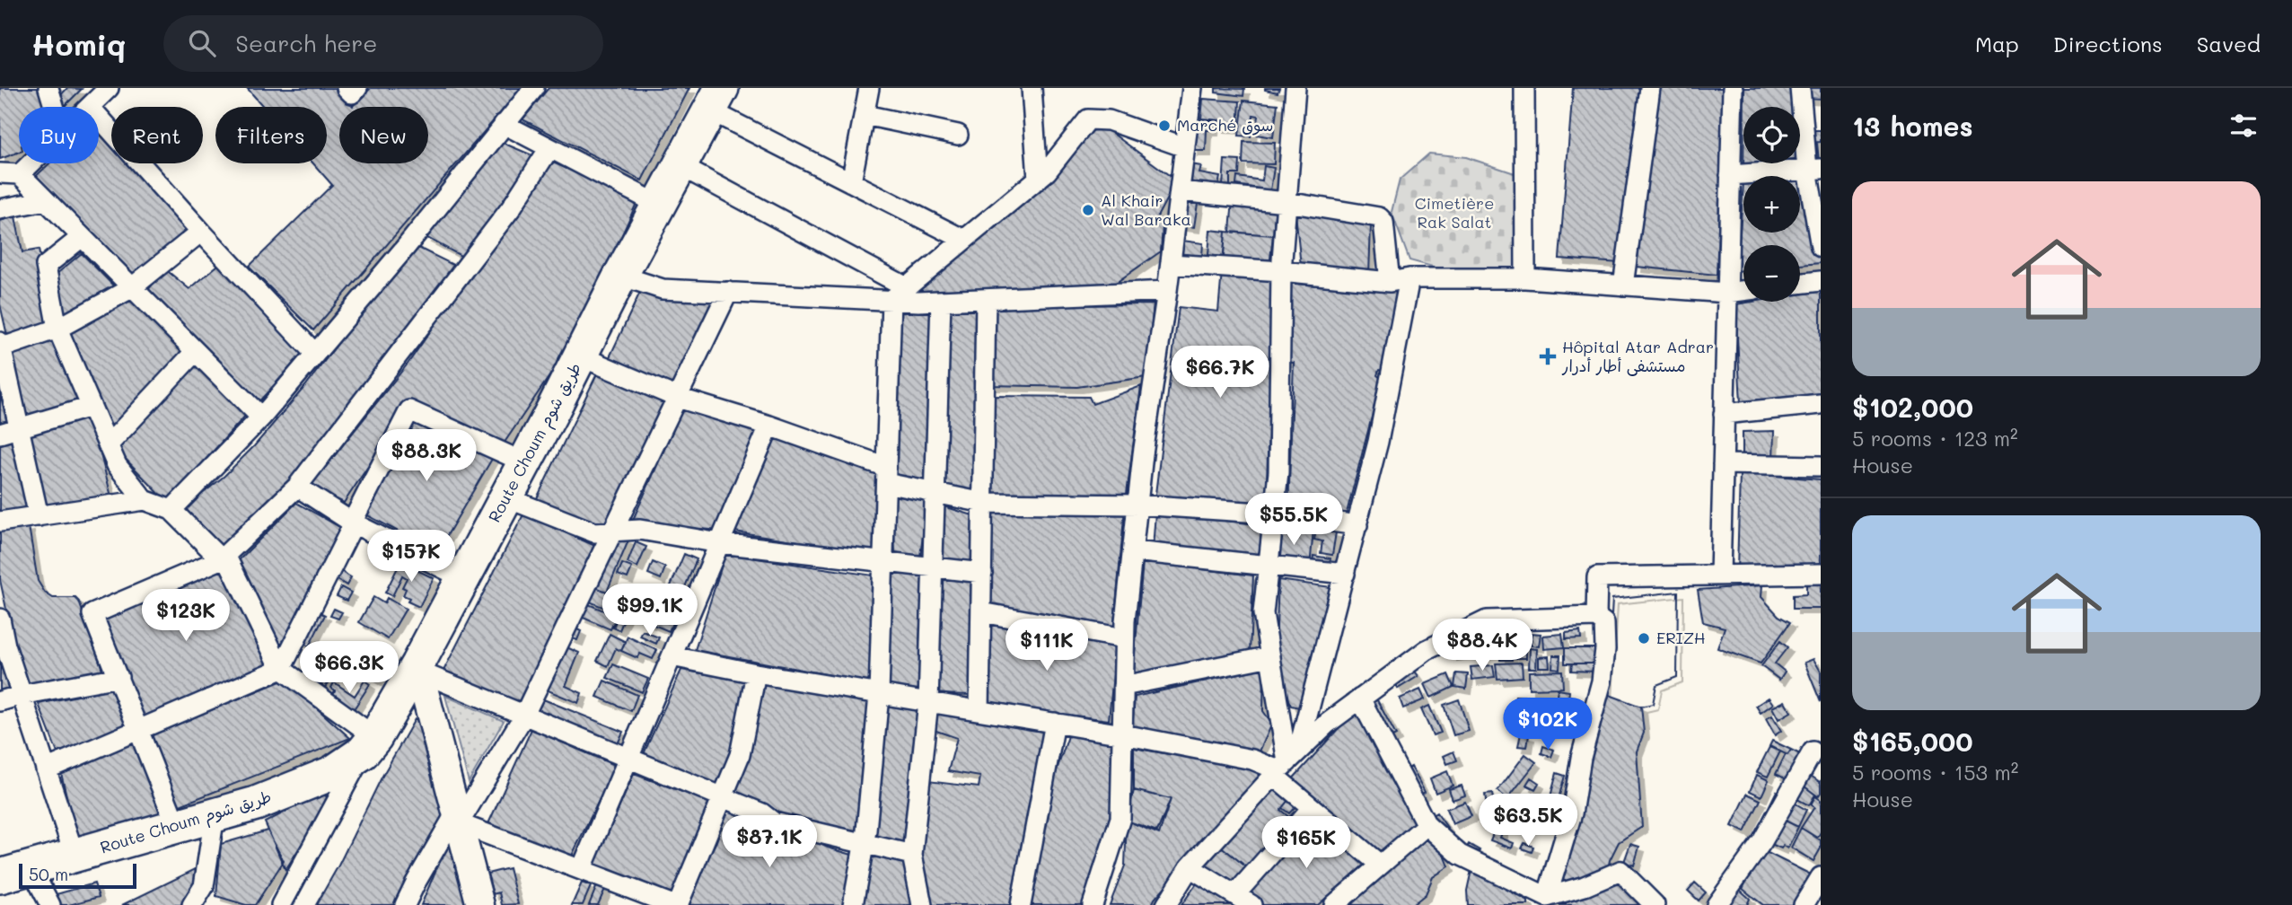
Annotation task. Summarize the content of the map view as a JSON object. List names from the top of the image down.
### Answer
{
  "streets": {
    "highway": ["Route Choum طريق شوم"]
  },
  "parks": ["Cimetière Rak Salat"],
  "places": {
    "other": ["Marché سوق", "Al Khair Wal Baraka", "ERIZH"],
    "health": ["Hôpital Atar Adrar مستشفى أطار أدرار"]
  },
  "scale_bar": "50 m",
  "page": {
    "header": "Homiq",
    "search": "Search here",
    "nav": ["Map", "Directions", "Saved"],
    "heading": "13 homes",
    "map_buttons": ["+", "−"],
    "chip": [
      "Buy",
      "Rent",
      "Filters",
      "New"
    ],
    "list": [
      {
        "name": "$102,000",
        "note": "5 rooms · 123 m² · House"
      },
      {
        "name": "$165,000",
        "note": "5 rooms · 153 m² · House"
      }
    ],
    "price": [
      "$66.7K",
      "$88.3K",
      "$55.5K",
      "$157K",
      "$99.1K",
      "$123K",
      "$111K",
      "$88.4K",
      "$66.3K",
      "$102K",
      "$63.5K",
      "$87.1K",
      "$165K"
    ],
    "scale": "50 m"
  }
}
